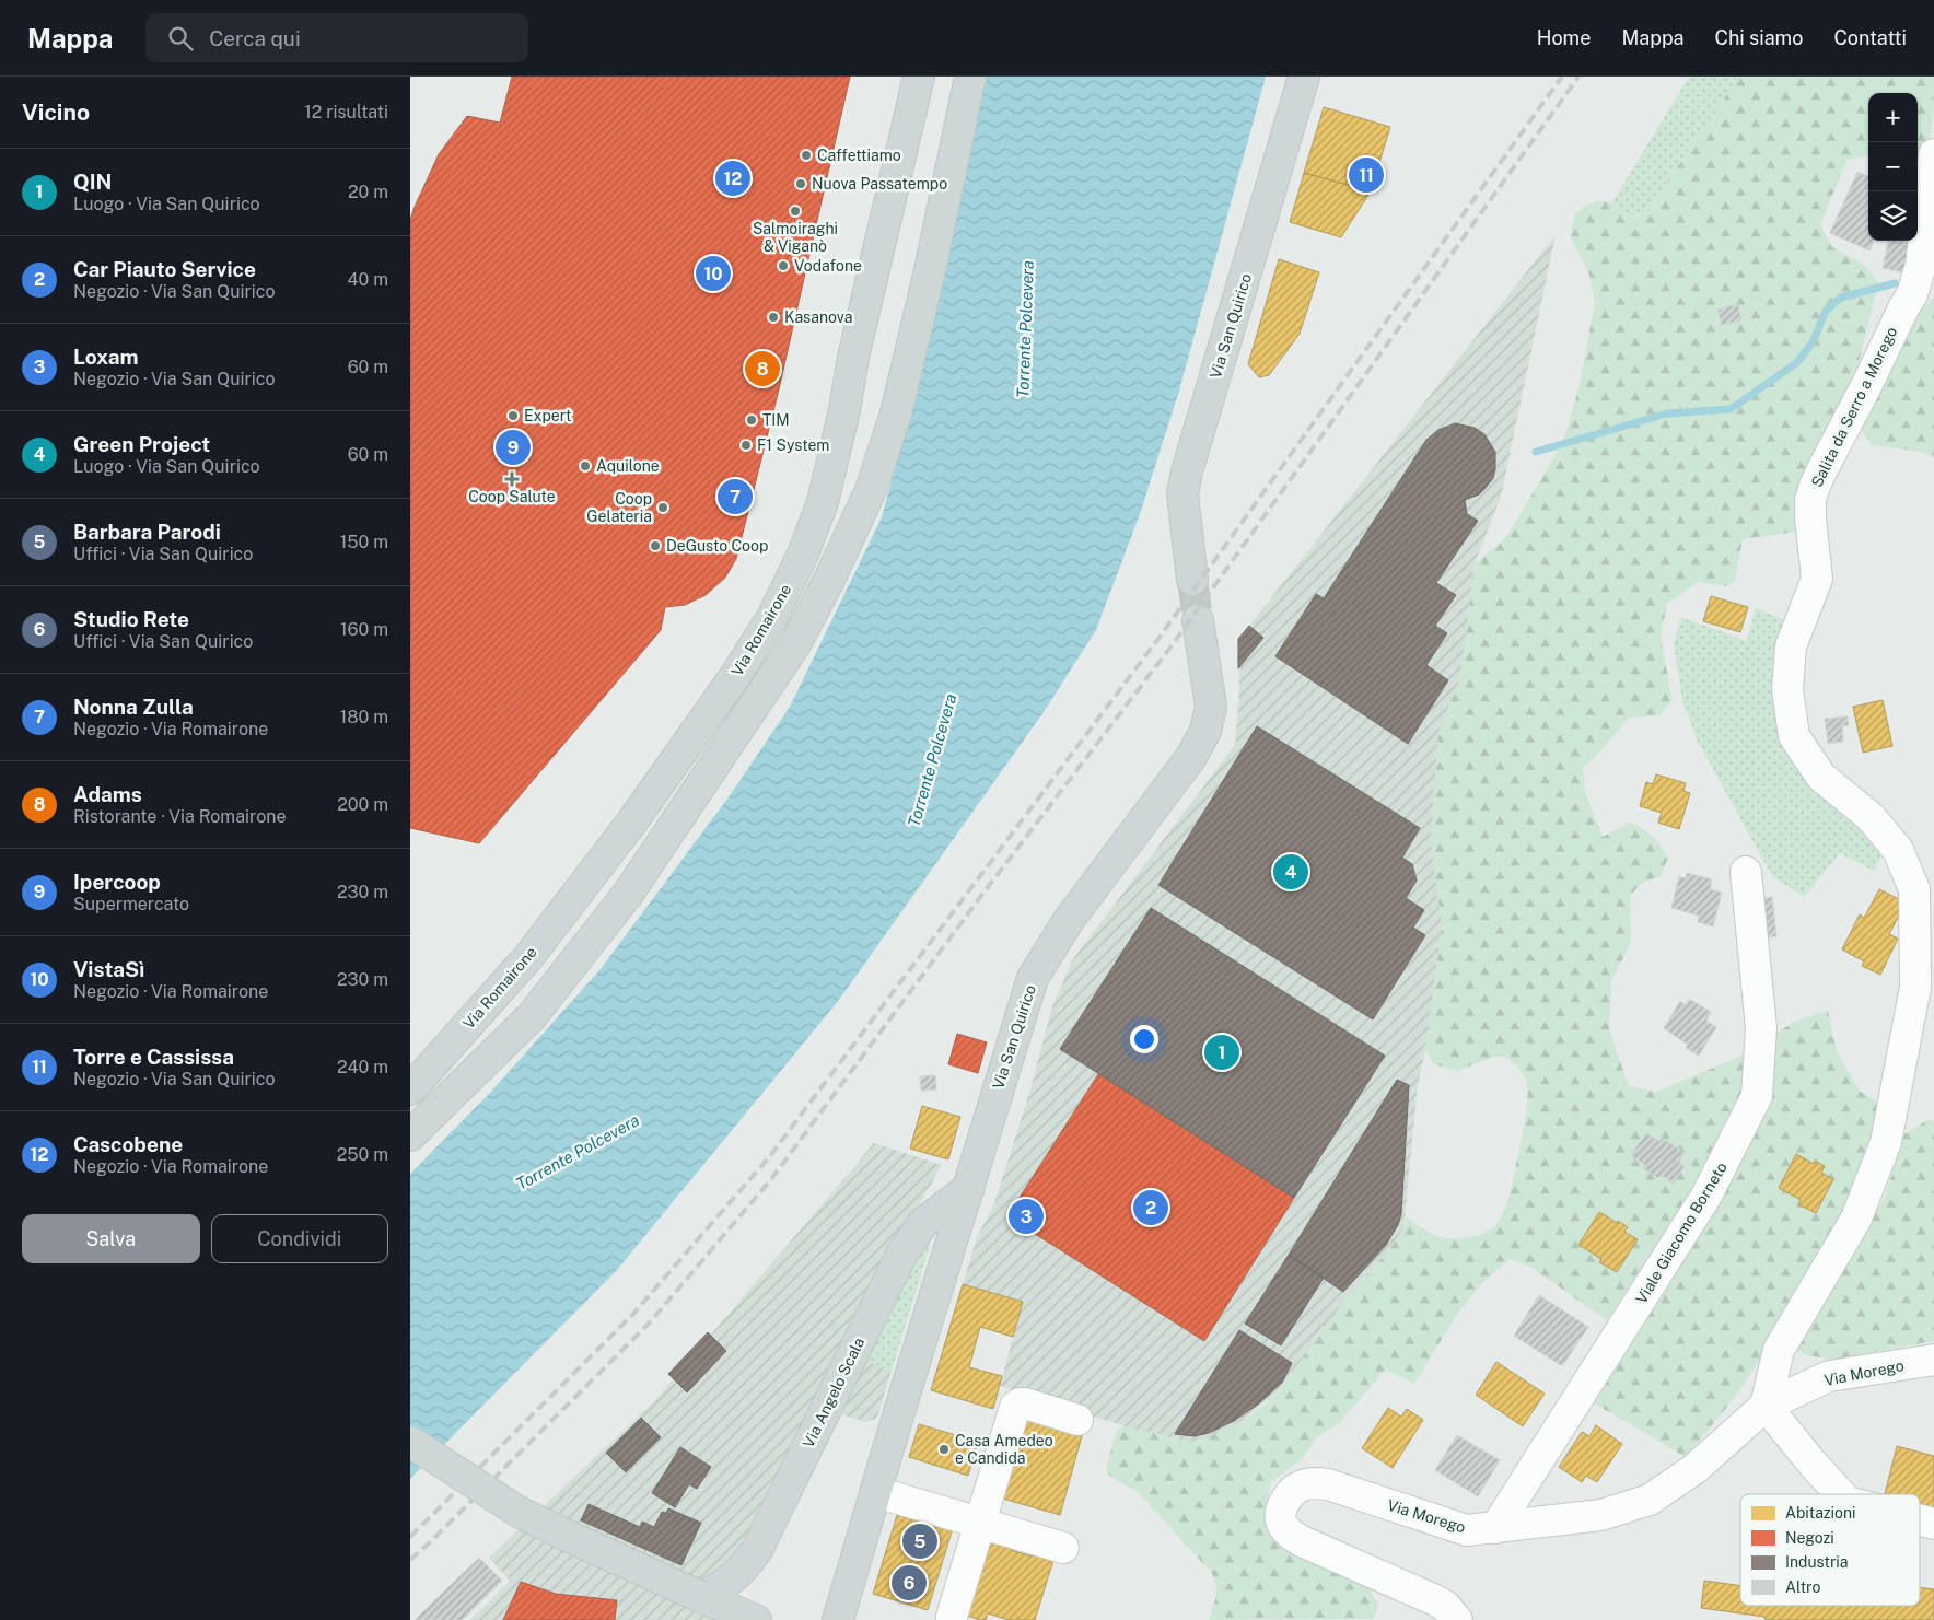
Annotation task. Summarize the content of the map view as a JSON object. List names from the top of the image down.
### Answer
{
  "streets": {
    "main road": ["Via San Quirico", "Via Romairone", "Via Angelo Scala"],
    "street": ["Salita da Serro a Morego", "Viale Giacomo Borneto", "Via Morego"]
  },
  "crossings": [
    ["Via San Quirico", "Via Angelo Scala"],
    ["Salita da Serro a Morego", "Via Morego"],
    ["Viale Giacomo Borneto", "Via Morego"]
  ],
  "water": ["Torrente Polcevera"],
  "places": {
    "other": [
      "Caffettiamo",
      "Nuova Passatempo",
      "Salmoiraghi & Viganò",
      "Vodafone",
      "Kasanova",
      "Expert",
      "TIM",
      "F1 System",
      "Aquilone",
      "Coop Gelateria",
      "DeGusto Coop",
      "Casa Amedeo e Candida"
    ],
    "health": ["Coop Salute"]
  },
  "legend": [
    "Abitazioni",
    "Negozi",
    "Industria",
    "Altro"
  ],
  "page": {
    "header": "Mappa",
    "search": "Cerca qui",
    "nav": [
      "Home",
      "Mappa",
      "Chi siamo",
      "Contatti"
    ],
    "heading": ["Vicino", "12 risultati"],
    "map_buttons": ["+", "−"],
    "list": [
      {
        "mark": "1",
        "name": "QIN",
        "note": "Luogo · Via San Quirico",
        "value": "20 m"
      },
      {
        "mark": "2",
        "name": "Car Piauto Service",
        "note": "Negozio · Via San Quirico",
        "value": "40 m"
      },
      {
        "mark": "3",
        "name": "Loxam",
        "note": "Negozio · Via San Quirico",
        "value": "60 m"
      },
      {
        "mark": "4",
        "name": "Green Project",
        "note": "Luogo · Via San Quirico",
        "value": "60 m"
      },
      {
        "mark": "5",
        "name": "Barbara Parodi",
        "note": "Uffici · Via San Quirico",
        "value": "150 m"
      },
      {
        "mark": "6",
        "name": "Studio Rete",
        "note": "Uffici · Via San Quirico",
        "value": "160 m"
      },
      {
        "mark": "7",
        "name": "Nonna Zulla",
        "note": "Negozio · Via Romairone",
        "value": "180 m"
      },
      {
        "mark": "8",
        "name": "Adams",
        "note": "Ristorante · Via Romairone",
        "value": "200 m"
      },
      {
        "mark": "9",
        "name": "Ipercoop",
        "note": "Supermercato",
        "value": "230 m"
      },
      {
        "mark": "10",
        "name": "VistaSì",
        "note": "Negozio · Via Romairone",
        "value": "230 m"
      },
      {
        "mark": "11",
        "name": "Torre e Cassissa",
        "note": "Negozio · Via San Quirico",
        "value": "240 m"
      },
      {
        "mark": "12",
        "name": "Cascobene",
        "note": "Negozio · Via Romairone",
        "value": "250 m"
      }
    ],
    "pins": [
      "11",
      "12",
      "10",
      "8",
      "9",
      "7",
      "4",
      "1",
      "2",
      "3",
      "5",
      "6"
    ],
    "buttons": ["Salva", "Condividi"]
  }
}
